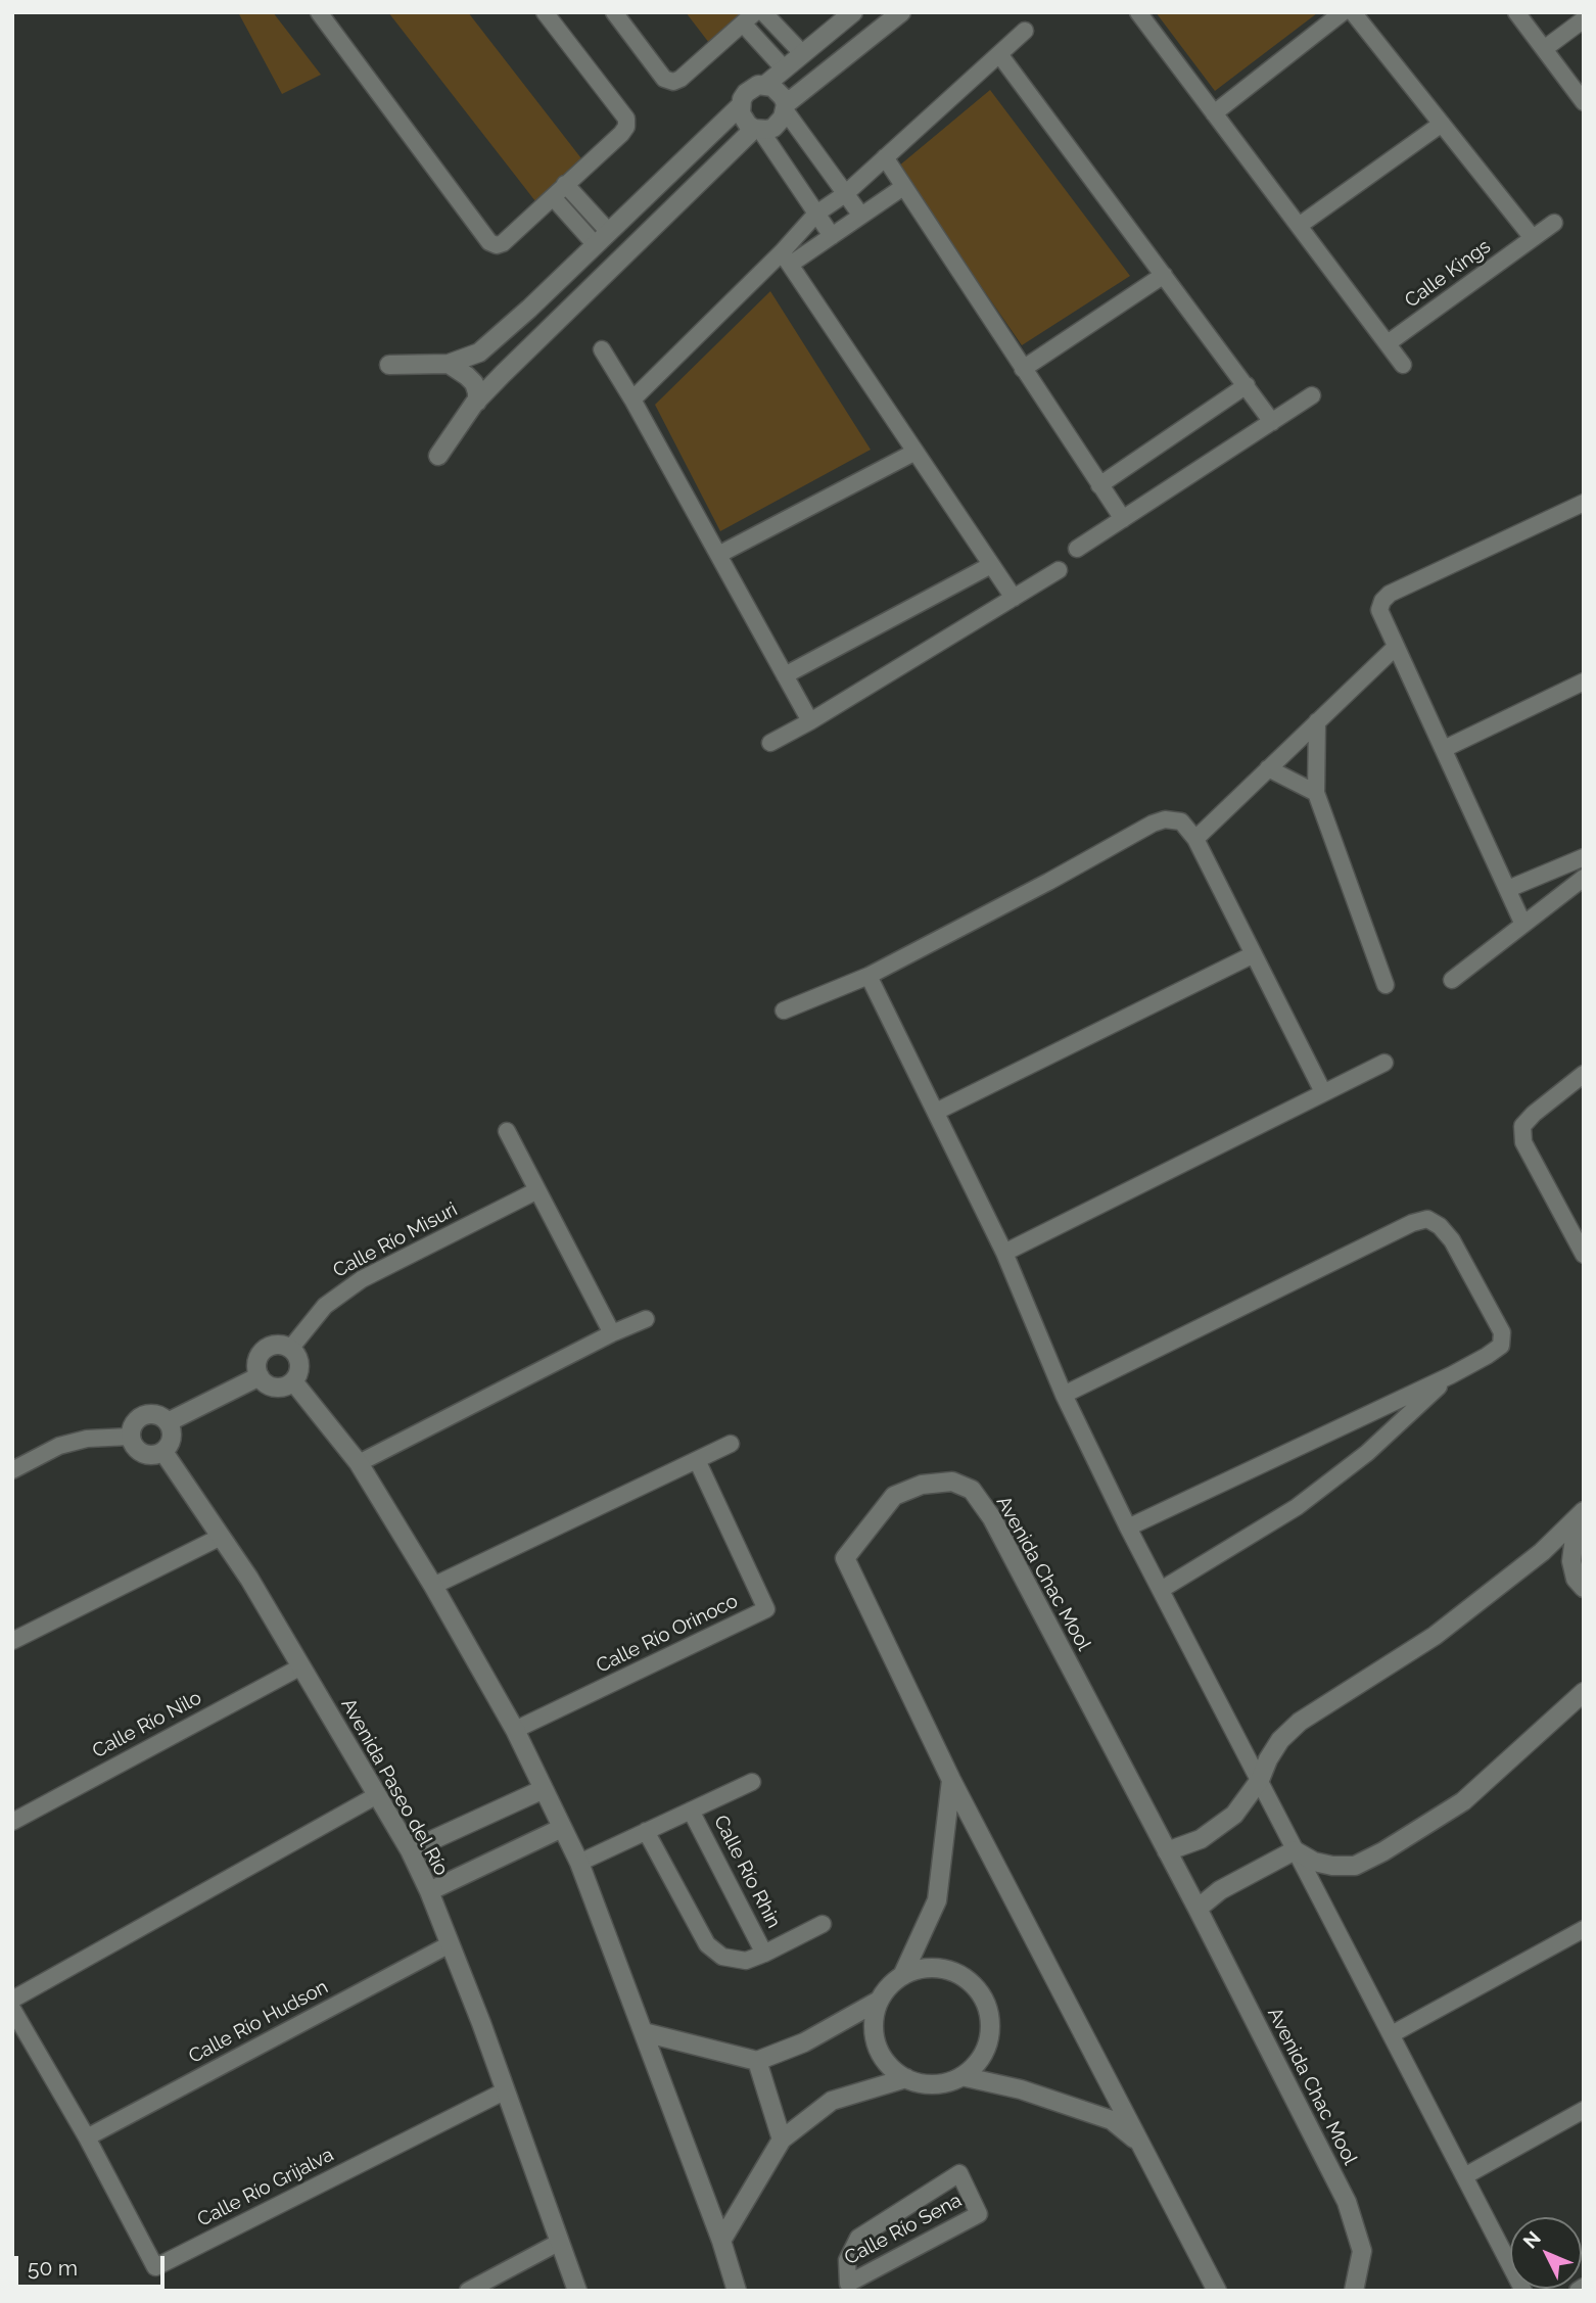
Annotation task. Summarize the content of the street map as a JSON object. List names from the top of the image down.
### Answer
{
  "streets": {
    "street": [
      "Calle Kings",
      "Calle Río Misuri",
      "Avenida Chac Mool",
      "Calle Río Orinoco",
      "Calle Río Nilo",
      "Avenida Paseo del Río",
      "Calle Río Rhin",
      "Calle Río Hudson",
      "Calle Río Grijalva",
      "Calle Río Sena"
    ]
  },
  "crossings": [
    ["Calle Río Nilo", "Avenida Paseo del Río"],
    ["Avenida Paseo del Río", "Calle Río Hudson"],
    ["Avenida Paseo del Río", "Calle Río Grijalva"],
    ["Calle Río Hudson", "Calle Río Grijalva"]
  ],
  "scale_bar": "50 m",
  "north": "top left"
}
